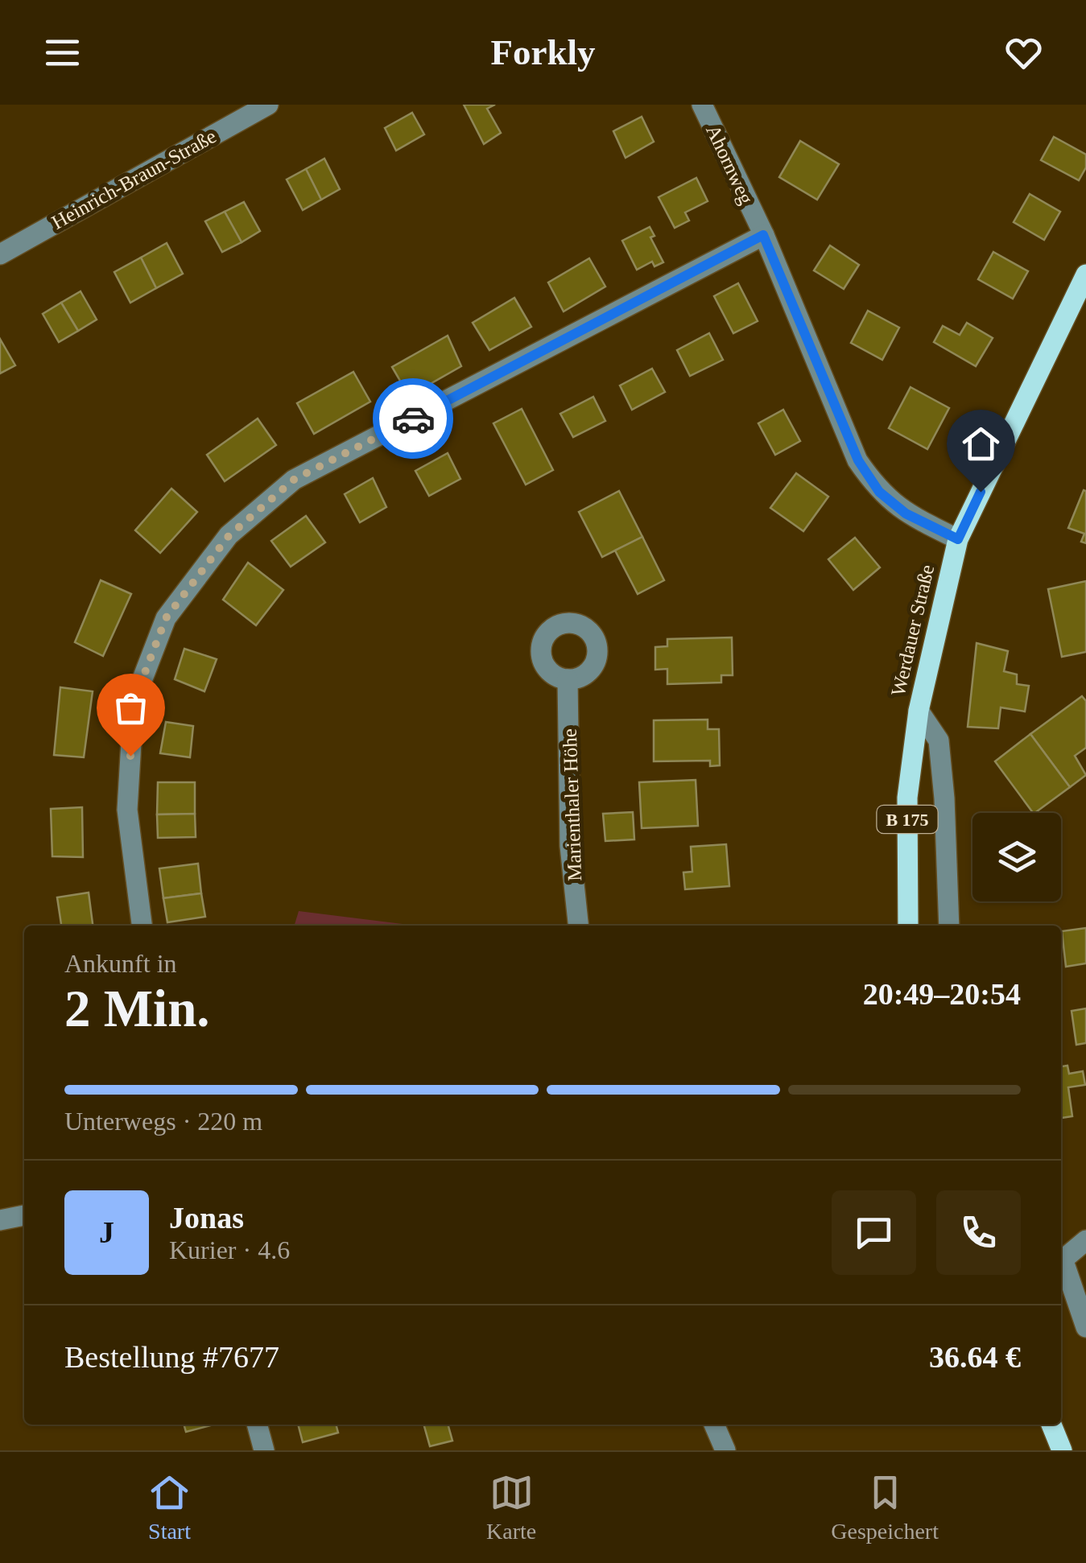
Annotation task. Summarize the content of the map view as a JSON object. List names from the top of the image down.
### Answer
{
  "streets": {
    "main road": ["Werdauer Straße", "B 175"],
    "street": ["Ahornweg", "Heinrich-Braun-Straße", "Marienthaler Höhe"]
  },
  "crossings": [
    ["Ahornweg", "Werdauer Straße"]
  ],
  "page": {
    "header": "Forkly",
    "heading": ["2 Min.", "Ankunft in", "20:49–20:54"],
    "panel": [
      "Jonas",
      "Kurier · 4.6",
      "Bestellung #7677",
      "36.64 €"
    ],
    "bar": "Unterwegs · 220 m",
    "round": "J",
    "tabs": ["Start", "Karte", "Gespeichert"]
  }
}
